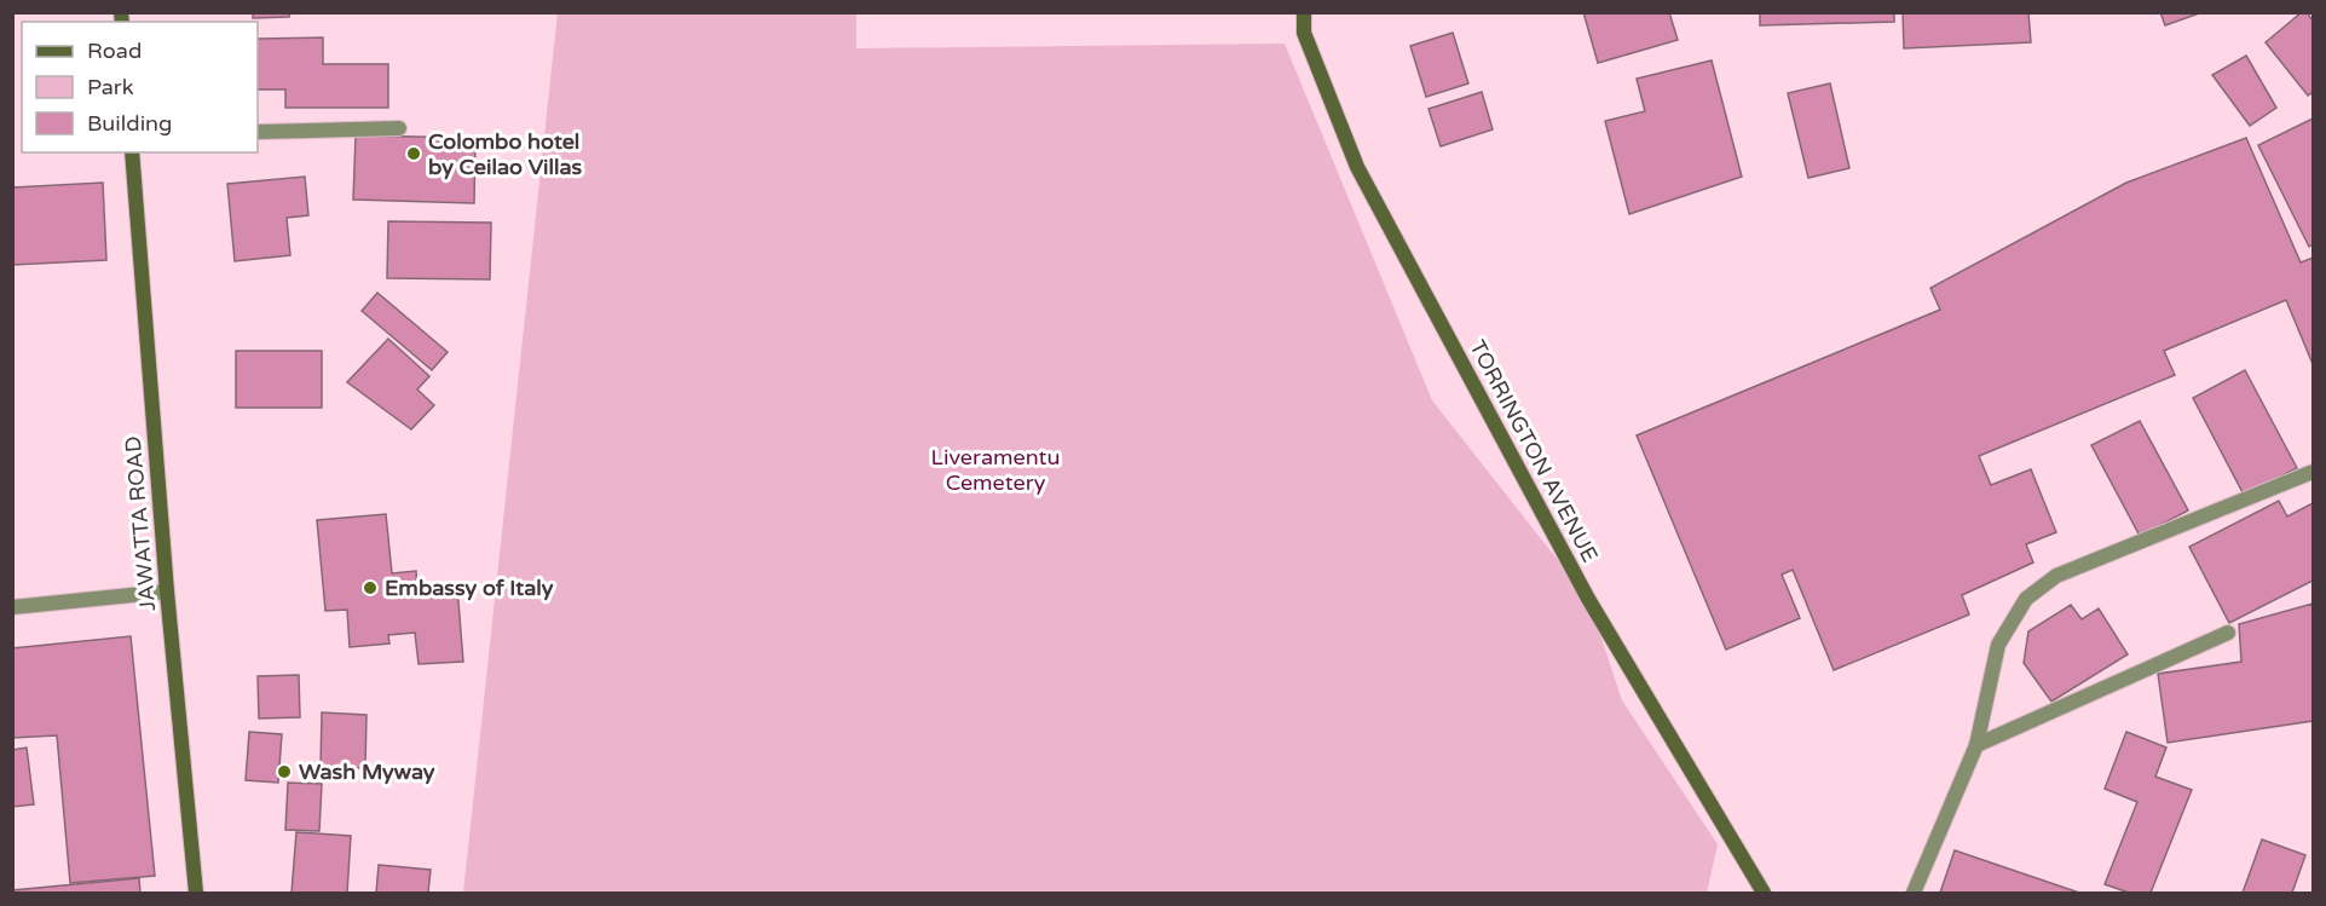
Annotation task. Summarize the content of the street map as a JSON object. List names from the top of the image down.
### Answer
{
  "streets": {
    "main road": ["TORRINGTON AVENUE", "JAWATTA ROAD"]
  },
  "parks": ["Liveramentu Cemetery"],
  "places": ["Colombo hotel by Ceilao Villas", "Embassy of Italy", "Wash Myway"],
  "legend": ["Road", "Park", "Building"]
}
